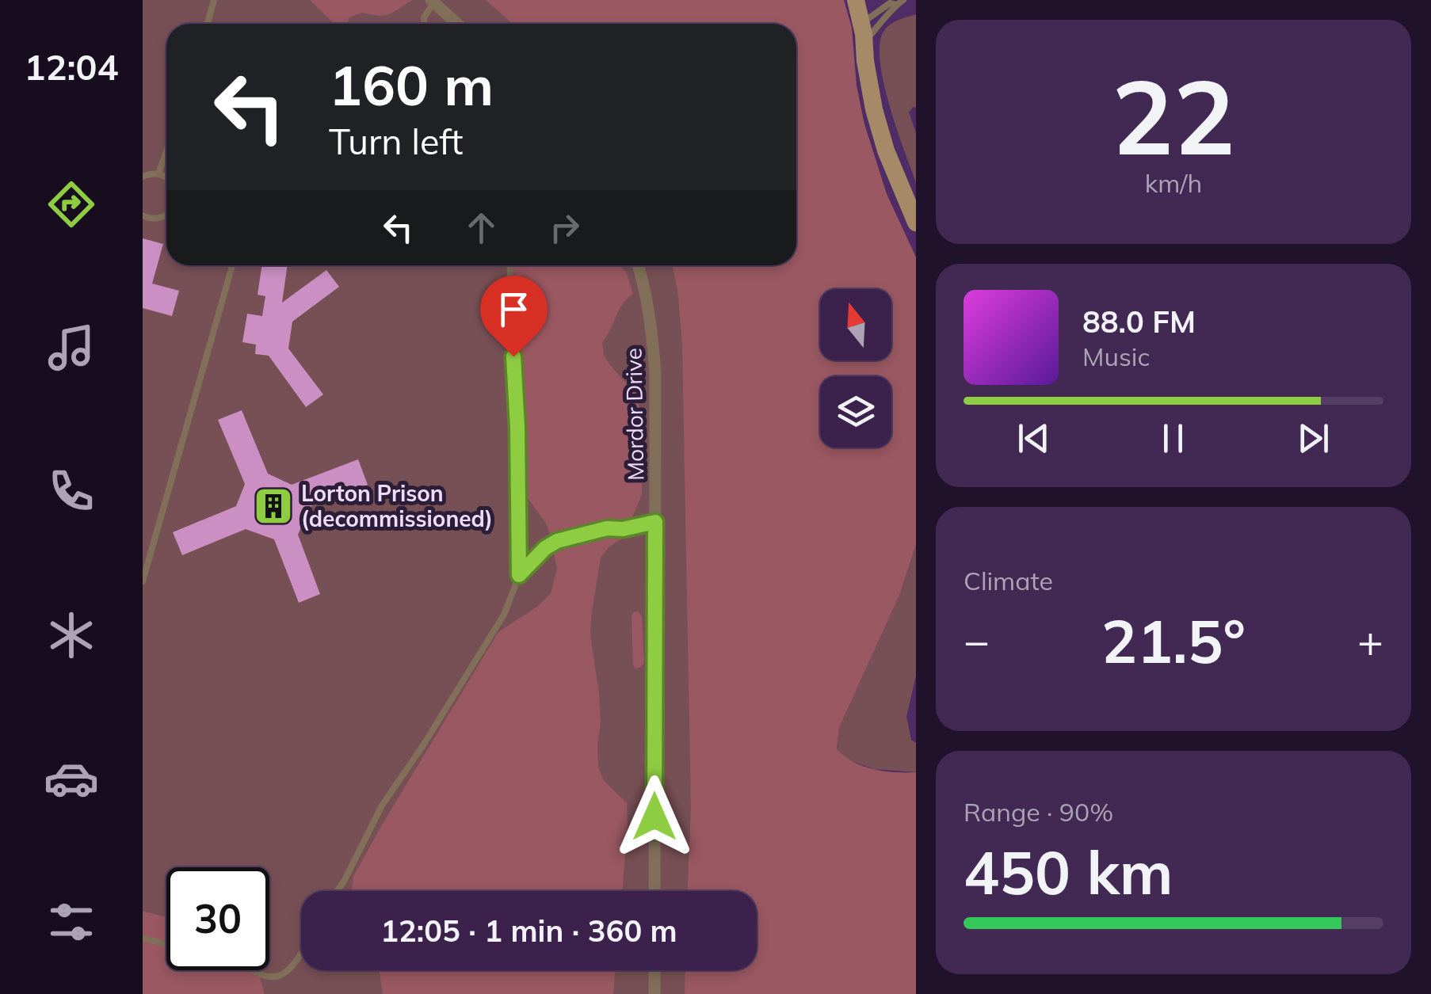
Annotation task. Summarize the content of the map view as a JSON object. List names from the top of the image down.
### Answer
{
  "streets": {
    "street": ["Mordor Drive"]
  },
  "places": {
    "building": ["Lorton Prison (decommissioned)"]
  },
  "north": "top",
  "page": {
    "tabs": "12:04",
    "tile": [
      ["22", "km/h"],
      "Climate",
      ["Range · 90%", "450 km"]
    ],
    "turn": ["160 m", "Turn left"],
    "song": ["88.0 FM", "Music"],
    "heat": ["−", "21.5°", "+"],
    "limit": "30",
    "trip": "12:05 · 1 min · 360 m"
  }
}
